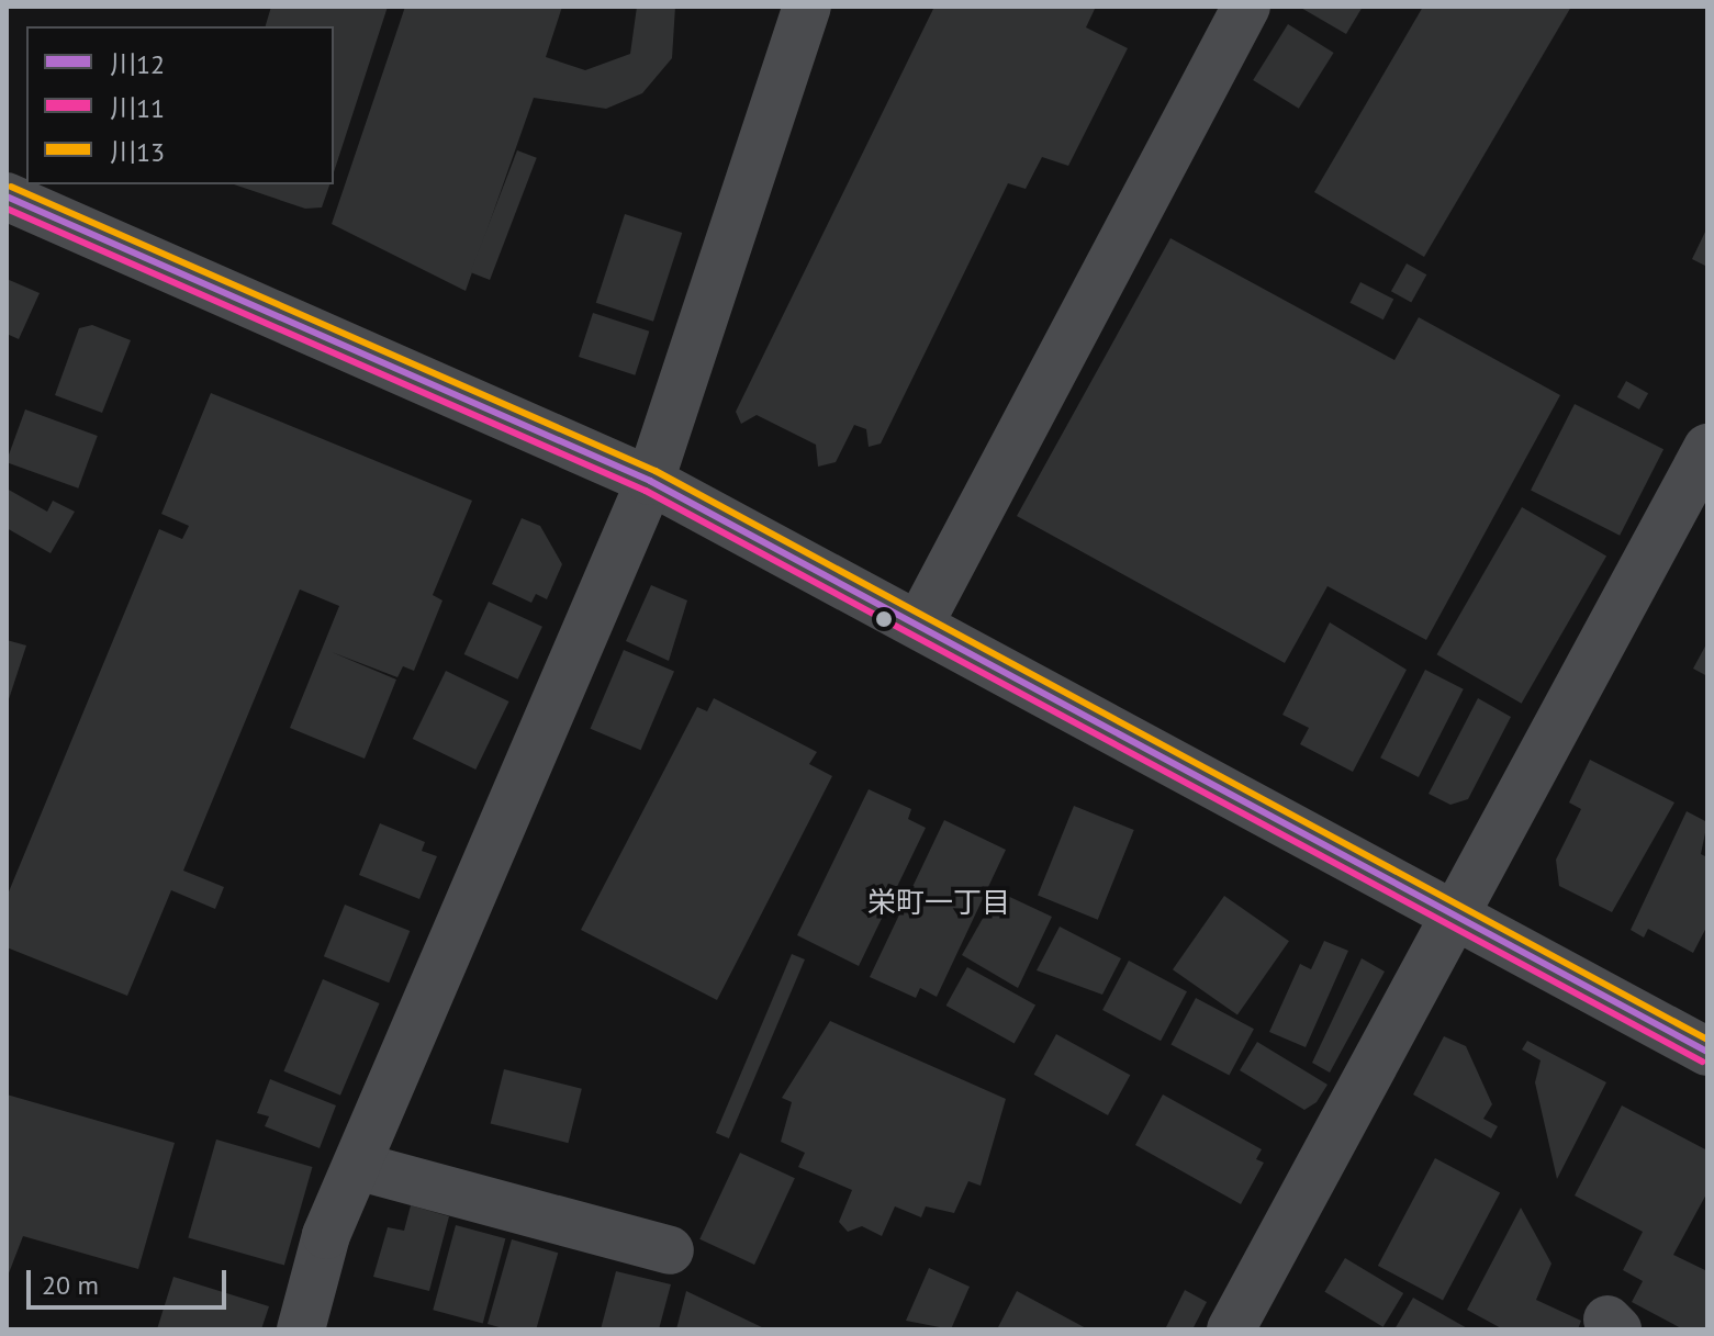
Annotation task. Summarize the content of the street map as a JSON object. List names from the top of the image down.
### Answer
{
  "districts": ["栄町一丁目"],
  "lines": ["transit line 川13", "transit line 川12", "transit line 川11"],
  "legend": ["川12", "川11", "川13"],
  "scale_bar": "20 m"
}
